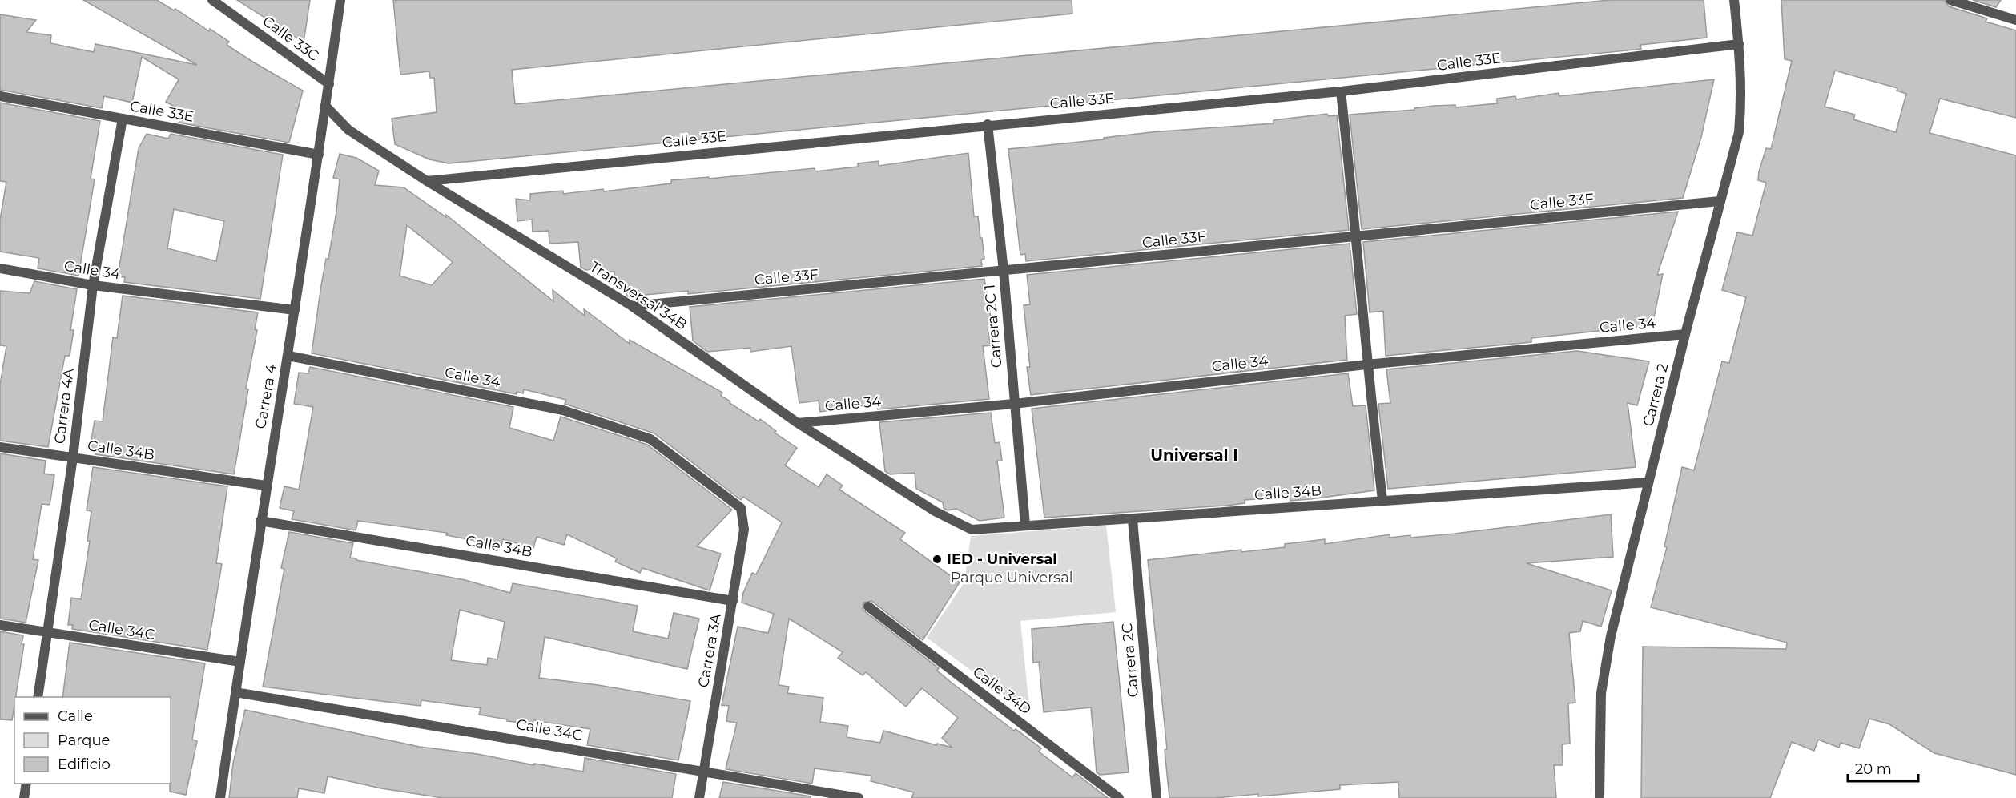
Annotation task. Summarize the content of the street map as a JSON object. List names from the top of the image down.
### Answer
{
  "streets": {
    "street": [
      "Calle 33C",
      "Calle 33E",
      "Calle 33F",
      "Calle 34",
      "Transversal 34B",
      "Carrera 2C 1",
      "Carrera 2",
      "Carrera 4",
      "Carrera 4A",
      "Calle 34B",
      "Calle 34C",
      "Carrera 3A",
      "Carrera 2C",
      "Calle 34D"
    ]
  },
  "crossings": [
    ["Calle 33C", "Carrera 4"],
    ["Calle 33E", "Transversal 34B"],
    ["Calle 33E", "Carrera 2C 1"],
    ["Calle 33E", "Carrera 2"],
    ["Calle 33E", "Carrera 4"],
    ["Calle 33E", "Carrera 4A"],
    ["Calle 33F", "Transversal 34B"],
    ["Calle 33F", "Carrera 2C 1"],
    ["Calle 33F", "Carrera 2"],
    ["Calle 34", "Transversal 34B"],
    ["Calle 34", "Carrera 2C 1"],
    ["Calle 34", "Carrera 2"],
    ["Calle 34", "Carrera 4"],
    ["Calle 34", "Carrera 4A"],
    ["Calle 34", "Carrera 3A"],
    ["Transversal 34B", "Carrera 4"],
    ["Transversal 34B", "Calle 34B"],
    ["Carrera 2C 1", "Calle 34B"],
    ["Carrera 2", "Calle 34B"],
    ["Carrera 4", "Calle 34B"],
    ["Carrera 4", "Calle 34C"],
    ["Carrera 4A", "Calle 34B"],
    ["Carrera 4A", "Calle 34C"],
    ["Calle 34B", "Carrera 3A"],
    ["Calle 34B", "Carrera 2C"],
    ["Calle 34C", "Carrera 3A"]
  ],
  "districts": ["Universal I"],
  "parks": ["Parque Universal"],
  "places": ["IED - Universal"],
  "legend": ["Calle", "Parque", "Edificio"],
  "scale_bar": "20 m"
}
